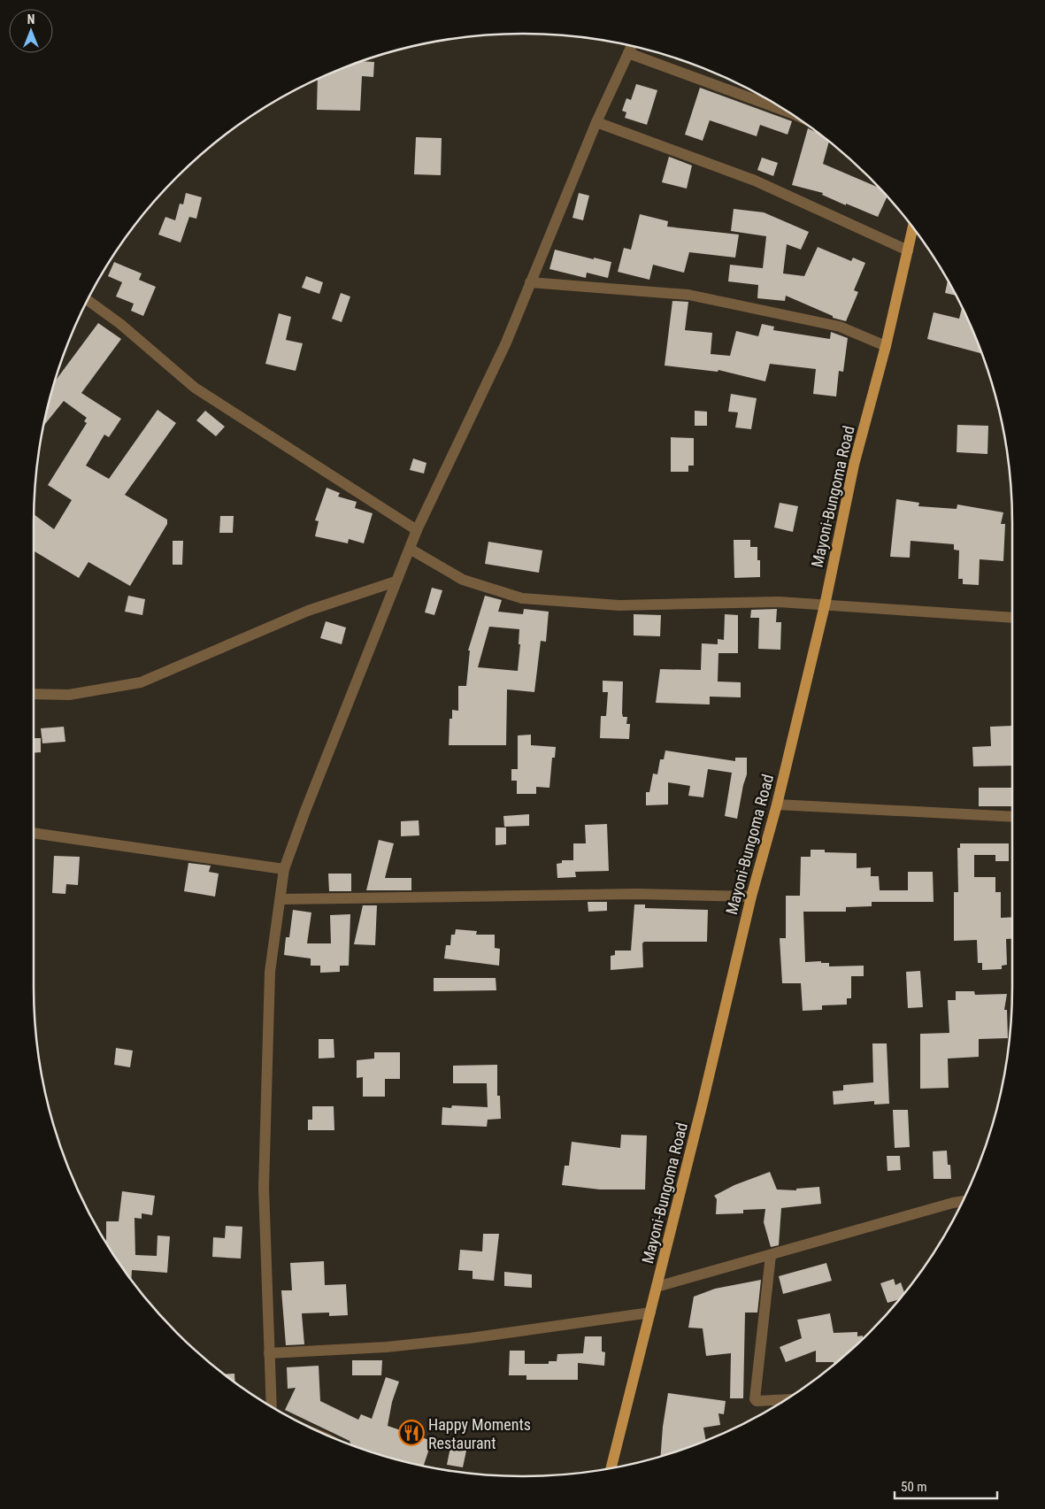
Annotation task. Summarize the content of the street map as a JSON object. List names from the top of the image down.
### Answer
{
  "streets": {
    "main road": ["Mayoni-Bungoma Road"]
  },
  "places": {
    "restaurant": ["Happy Moments Restaurant"]
  },
  "scale_bar": "50 m",
  "north": "top"
}
